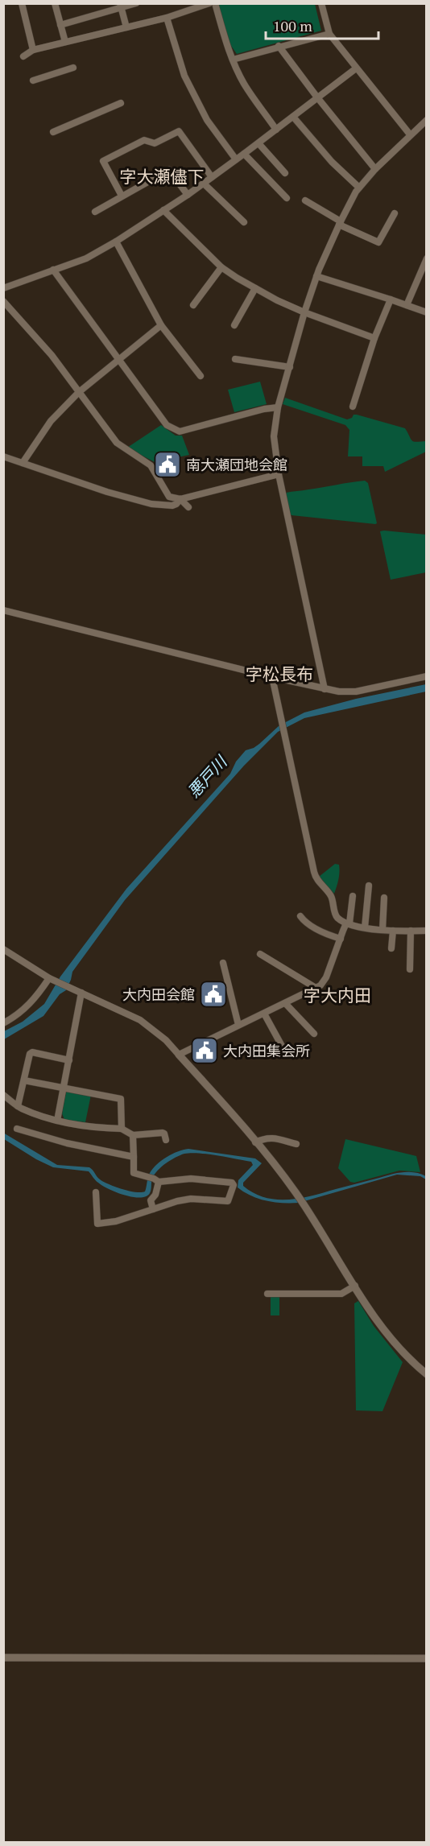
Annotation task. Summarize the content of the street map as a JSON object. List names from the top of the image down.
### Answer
{
  "districts": ["字大瀬儘下", "字松長布", "字大内田"],
  "water": ["悪戸川"],
  "places": {
    "public building": ["南大瀬団地会館", "大内田会館", "大内田集会所"]
  },
  "scale_bar": "100 m"
}
